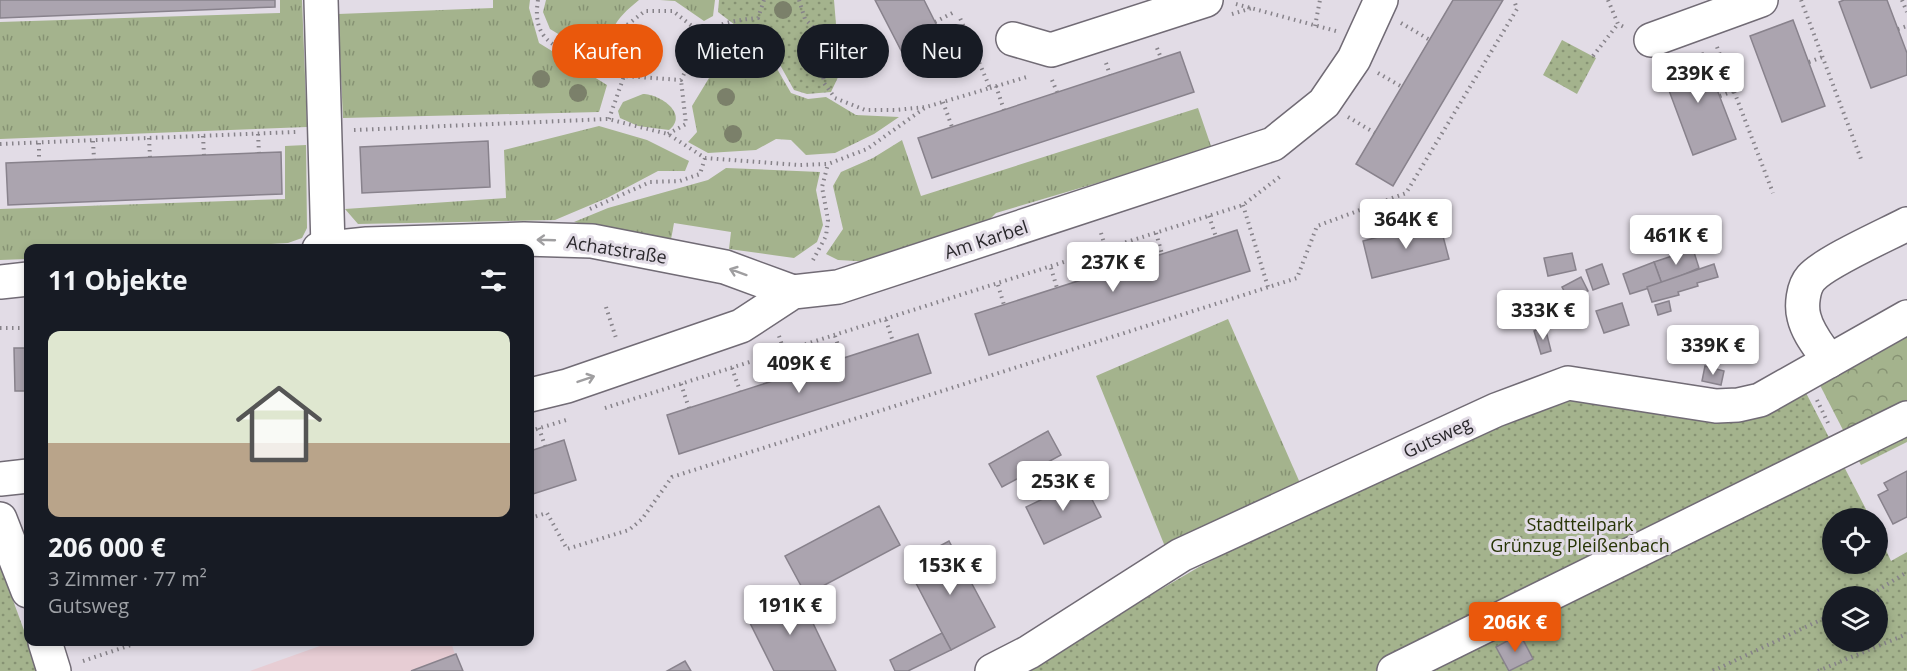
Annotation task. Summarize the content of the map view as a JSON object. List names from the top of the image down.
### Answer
{
  "streets": {
    "street": ["Am Karbel", "Achatstraße", "Gutsweg"]
  },
  "crossings": [
    ["Am Karbel", "Achatstraße"]
  ],
  "one_way": ["Achatstraße"],
  "parks": ["Stadtteilpark Grünzug Pleißenbach"],
  "page": {
    "chip": [
      "Kaufen",
      "Mieten",
      "Filter",
      "Neu"
    ],
    "price": [
      "239K €",
      "364K €",
      "461K €",
      "237K €",
      "333K €",
      "339K €",
      "409K €",
      "253K €",
      "153K €",
      "191K €",
      "206K €"
    ],
    "heading": "11 Objekte",
    "list": [
      {
        "name": "206 000 €",
        "note": "3 Zimmer · 77 m² · Gutsweg"
      }
    ]
  }
}
